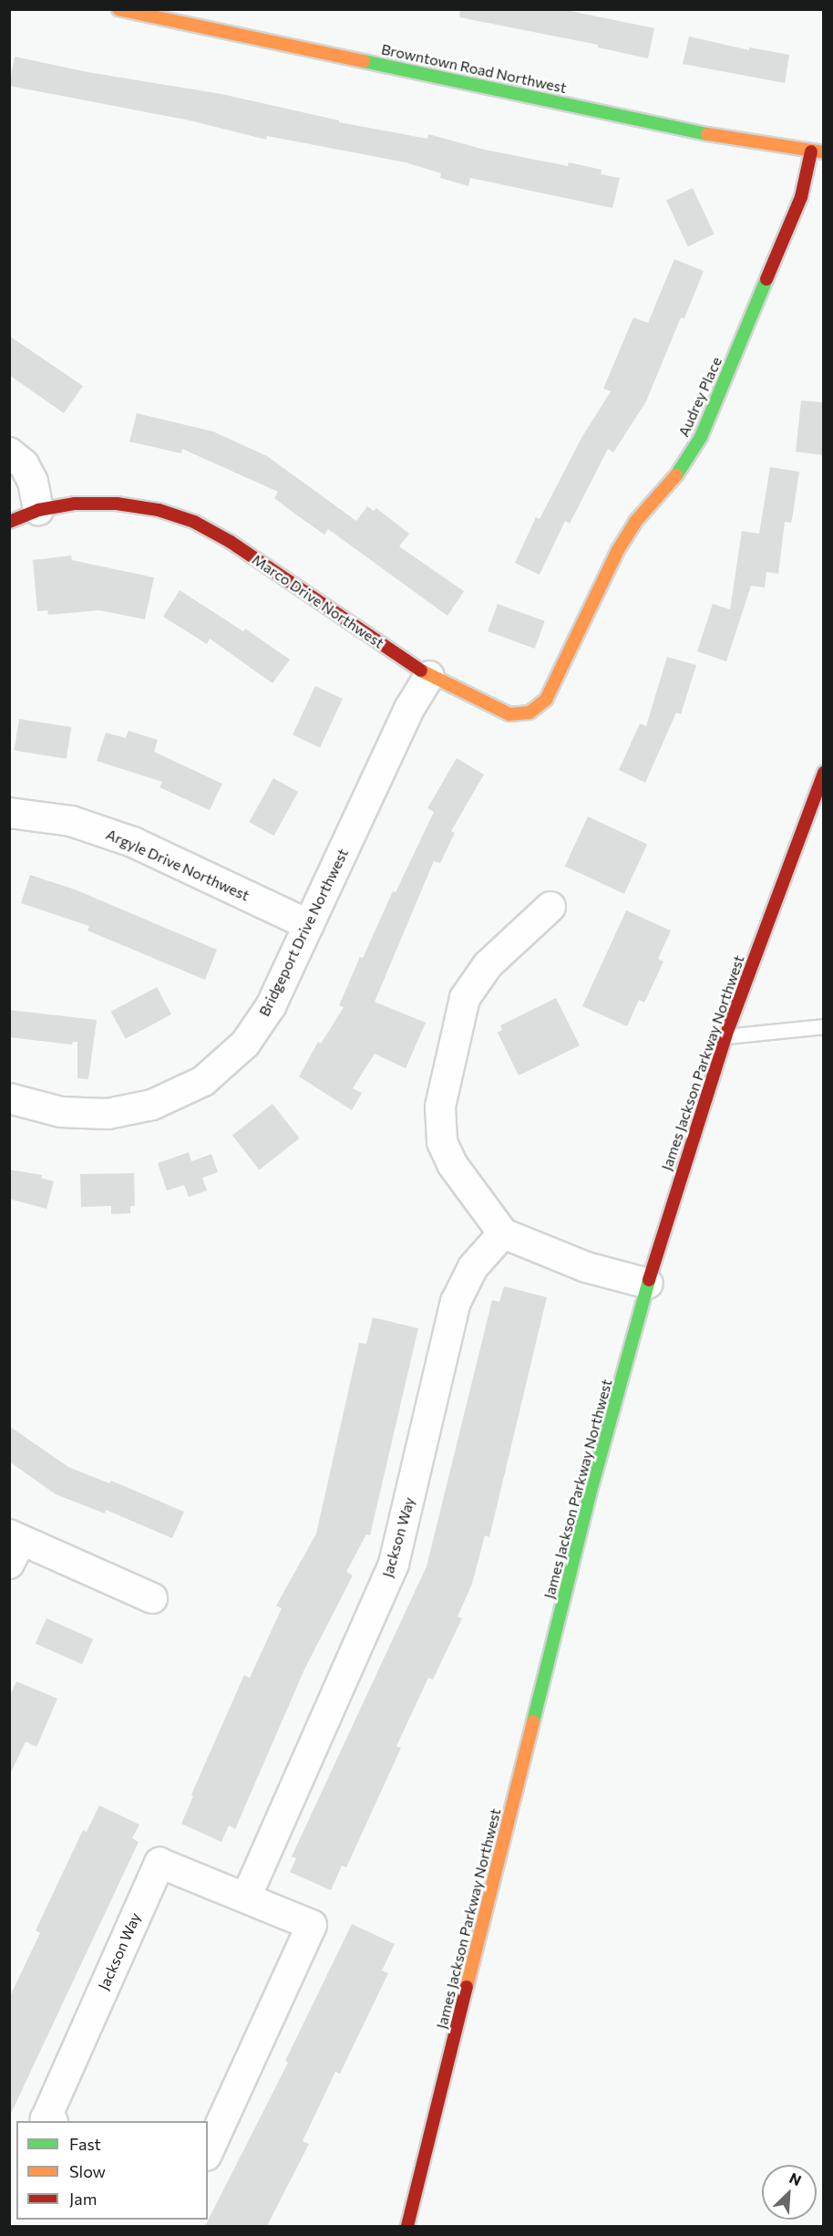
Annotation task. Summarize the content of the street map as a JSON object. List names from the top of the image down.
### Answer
{
  "streets": {
    "street": [
      "Browntown Road Northwest",
      "Audrey Place",
      "Marco Drive Northwest",
      "Argyle Drive Northwest",
      "Bridgeport Drive Northwest",
      "James Jackson Parkway Northwest",
      "Jackson Way"
    ]
  },
  "crossings": [
    ["Browntown Road Northwest", "Audrey Place"],
    ["Audrey Place", "Marco Drive Northwest"],
    ["Marco Drive Northwest", "Bridgeport Drive Northwest"],
    ["Argyle Drive Northwest", "Bridgeport Drive Northwest"]
  ],
  "legend": ["Fast", "Slow", "Jam"],
  "north": "top right"
}
